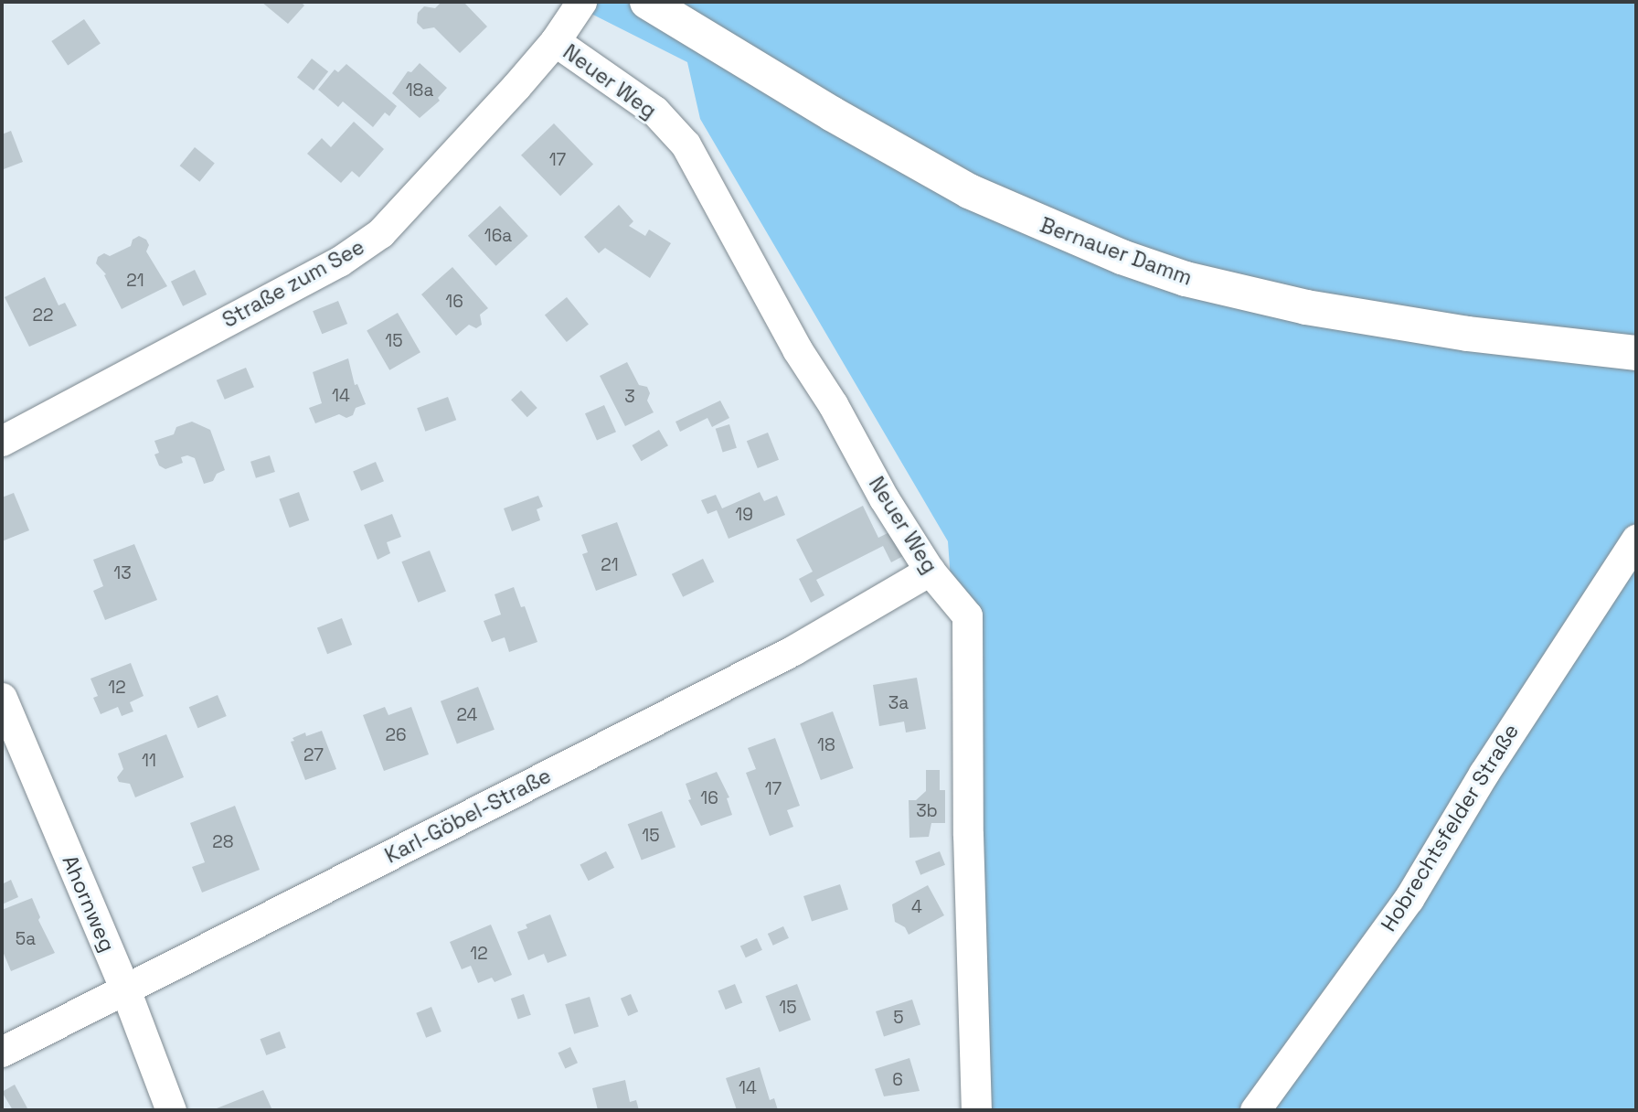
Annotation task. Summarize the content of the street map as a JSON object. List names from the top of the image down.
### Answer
{
  "streets": {
    "main road": ["Bernauer Damm"],
    "street": [
      "Neuer Weg",
      "Straße zum See",
      "Karl-Göbel-Straße",
      "Hobrechtsfelder Straße",
      "Ahornweg"
    ]
  },
  "crossings": [
    ["Neuer Weg", "Straße zum See"],
    ["Neuer Weg", "Karl-Göbel-Straße"],
    ["Karl-Göbel-Straße", "Ahornweg"]
  ],
  "house_numbers": [
    "18a",
    "17",
    "16a",
    "21",
    "16",
    "22",
    "15",
    "14",
    "3",
    "19",
    "21",
    "13",
    "12",
    "3a",
    "24",
    "26",
    "18",
    "27",
    "11",
    "17",
    "16",
    "3b",
    "15",
    "28",
    "4",
    "5a",
    "12",
    "15",
    "5",
    "6",
    "14"
  ]
}
